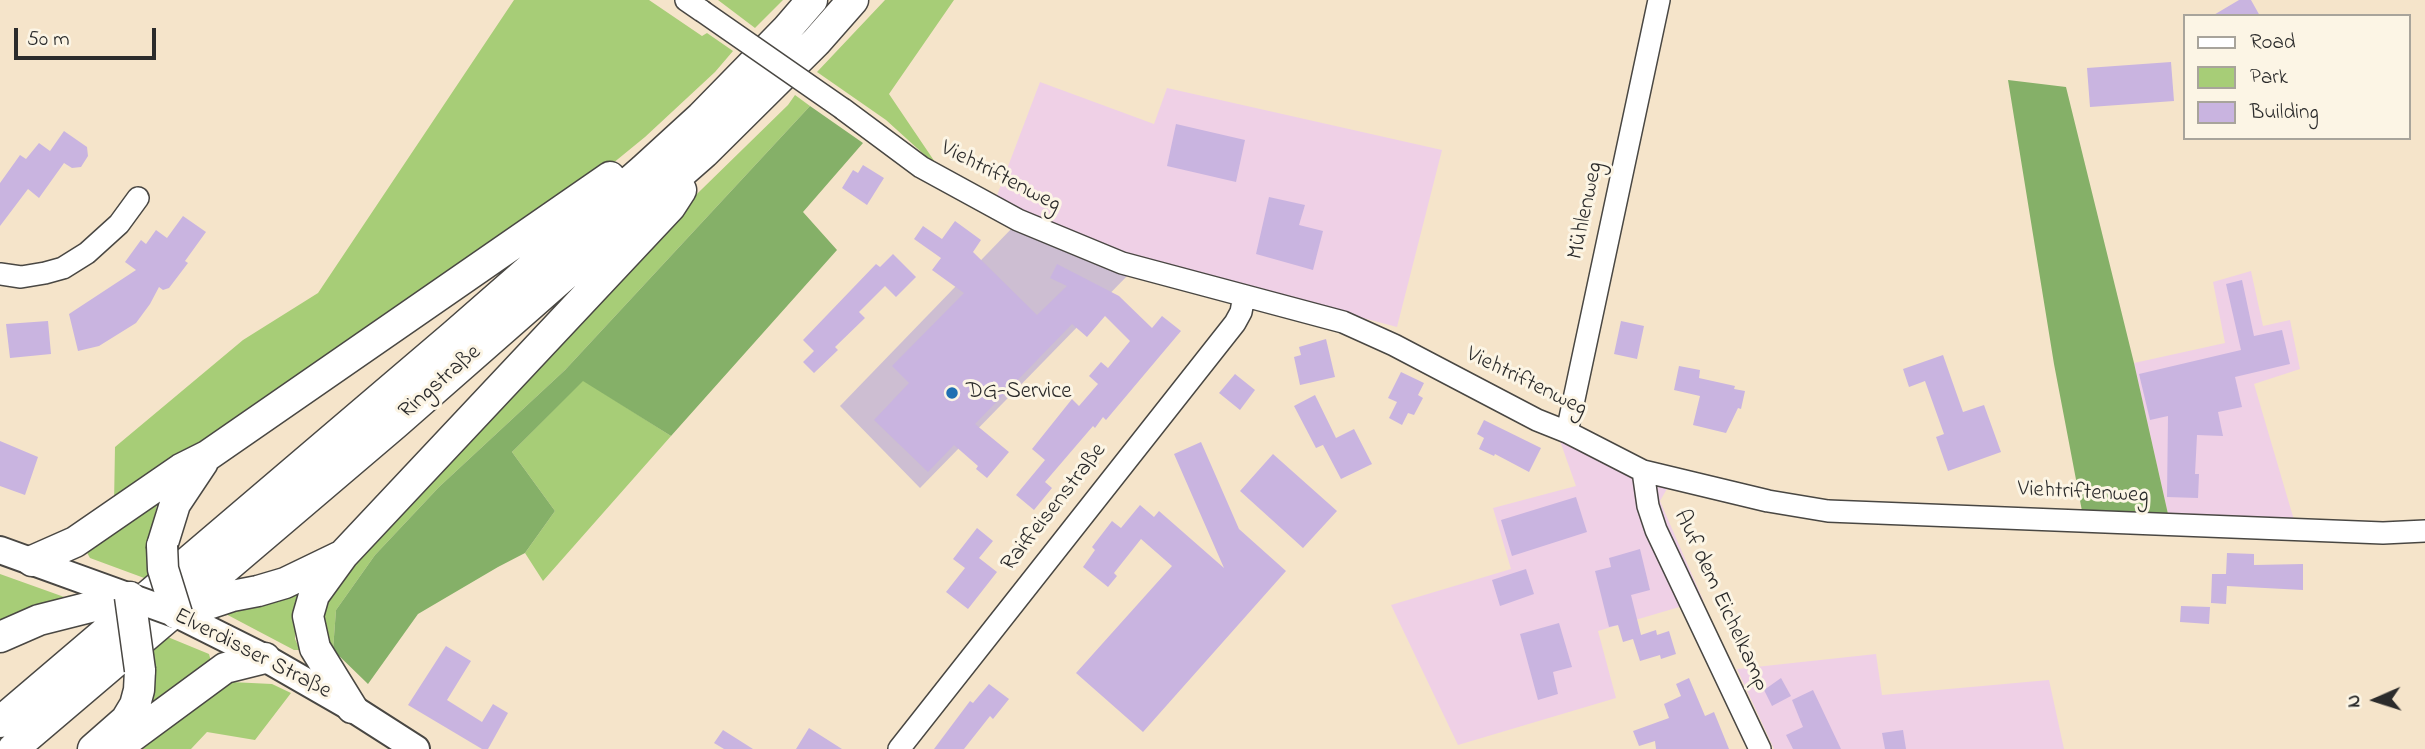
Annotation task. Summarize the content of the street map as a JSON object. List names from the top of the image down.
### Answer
{
  "streets": {
    "highway": ["Ringstraße"],
    "main road": ["Elverdisser Straße"],
    "street": [
      "Viehtriftenweg",
      "Mühlenweg",
      "Raiffeisenstraße",
      "Auf dem Eichelkamp"
    ]
  },
  "crossings": [
    ["Viehtriftenweg", "Mühlenweg"],
    ["Viehtriftenweg", "Raiffeisenstraße"],
    ["Viehtriftenweg", "Auf dem Eichelkamp"]
  ],
  "places": ["DG-Service"],
  "legend": ["Road", "Park", "Building"],
  "scale_bar": "50 m",
  "north": "left"
}
